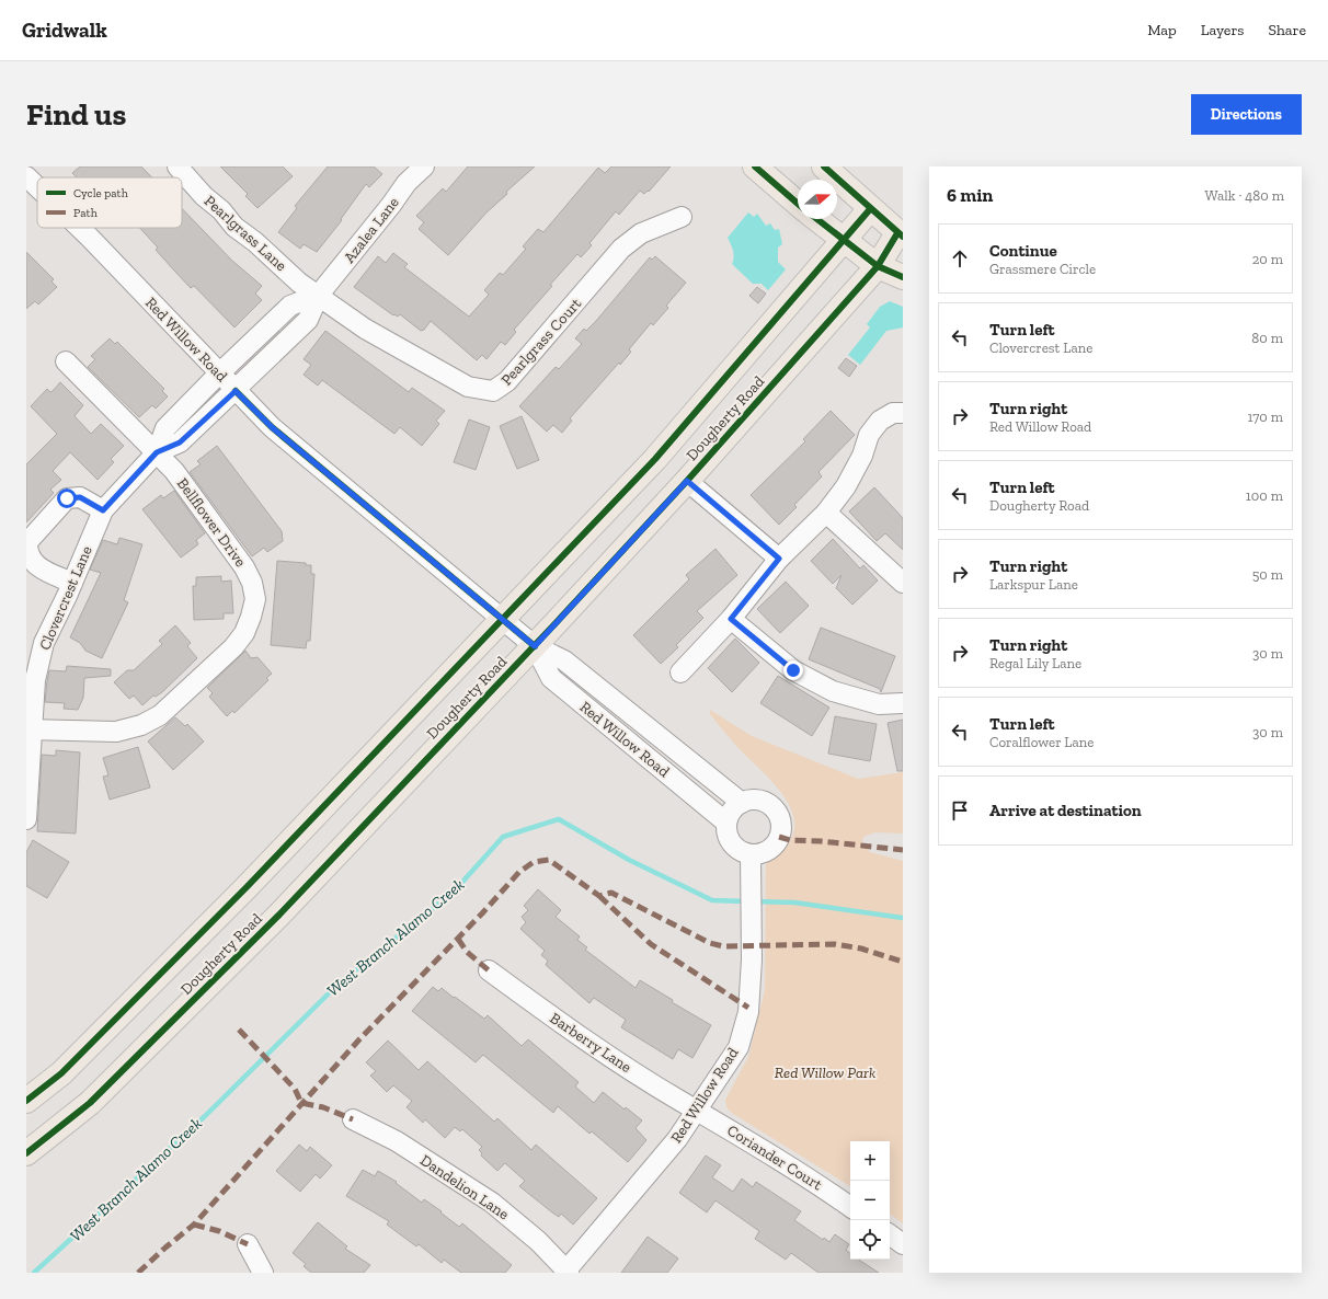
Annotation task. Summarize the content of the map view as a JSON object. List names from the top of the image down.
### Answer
{
  "streets": {
    "main road": ["Dougherty Road"],
    "street": [
      "Azalea Lane",
      "Pearlgrass Lane",
      "Red Willow Road",
      "Pearlgrass Court",
      "Bellflower Drive",
      "Clovercrest Lane",
      "Barberry Lane",
      "Coriander Court",
      "Dandelion Lane"
    ]
  },
  "crossings": [
    ["Azalea Lane", "Pearlgrass Lane"],
    ["Azalea Lane", "Red Willow Road"],
    ["Azalea Lane", "Pearlgrass Court"],
    ["Azalea Lane", "Clovercrest Lane"],
    ["Pearlgrass Lane", "Pearlgrass Court"],
    ["Red Willow Road", "Dougherty Road"],
    ["Red Willow Road", "Clovercrest Lane"],
    ["Red Willow Road", "Barberry Lane"],
    ["Red Willow Road", "Coriander Court"],
    ["Red Willow Road", "Dandelion Lane"],
    ["Bellflower Drive", "Clovercrest Lane"],
    ["Barberry Lane", "Coriander Court"]
  ],
  "water": ["West Branch Alamo Creek"],
  "parks": ["Red Willow Park"],
  "legend": ["Cycle path", "Path"],
  "north": "right",
  "page": {
    "header": "Gridwalk",
    "nav": ["Map", "Layers", "Share"],
    "buttons": "Directions",
    "title": "Find us",
    "heading": ["6 min", "Walk · 480 m"],
    "list": [
      ["Continue", "Grassmere Circle", "20 m"],
      ["Turn left", "Clovercrest Lane", "80 m"],
      ["Turn right", "Red Willow Road", "170 m"],
      ["Turn left", "Dougherty Road", "100 m"],
      ["Turn right", "Larkspur Lane", "50 m"],
      ["Turn right", "Regal Lily Lane", "30 m"],
      ["Turn left", "Coralflower Lane", "30 m"],
      "Arrive at destination"
    ],
    "map_buttons": ["+", "−"]
  }
}
